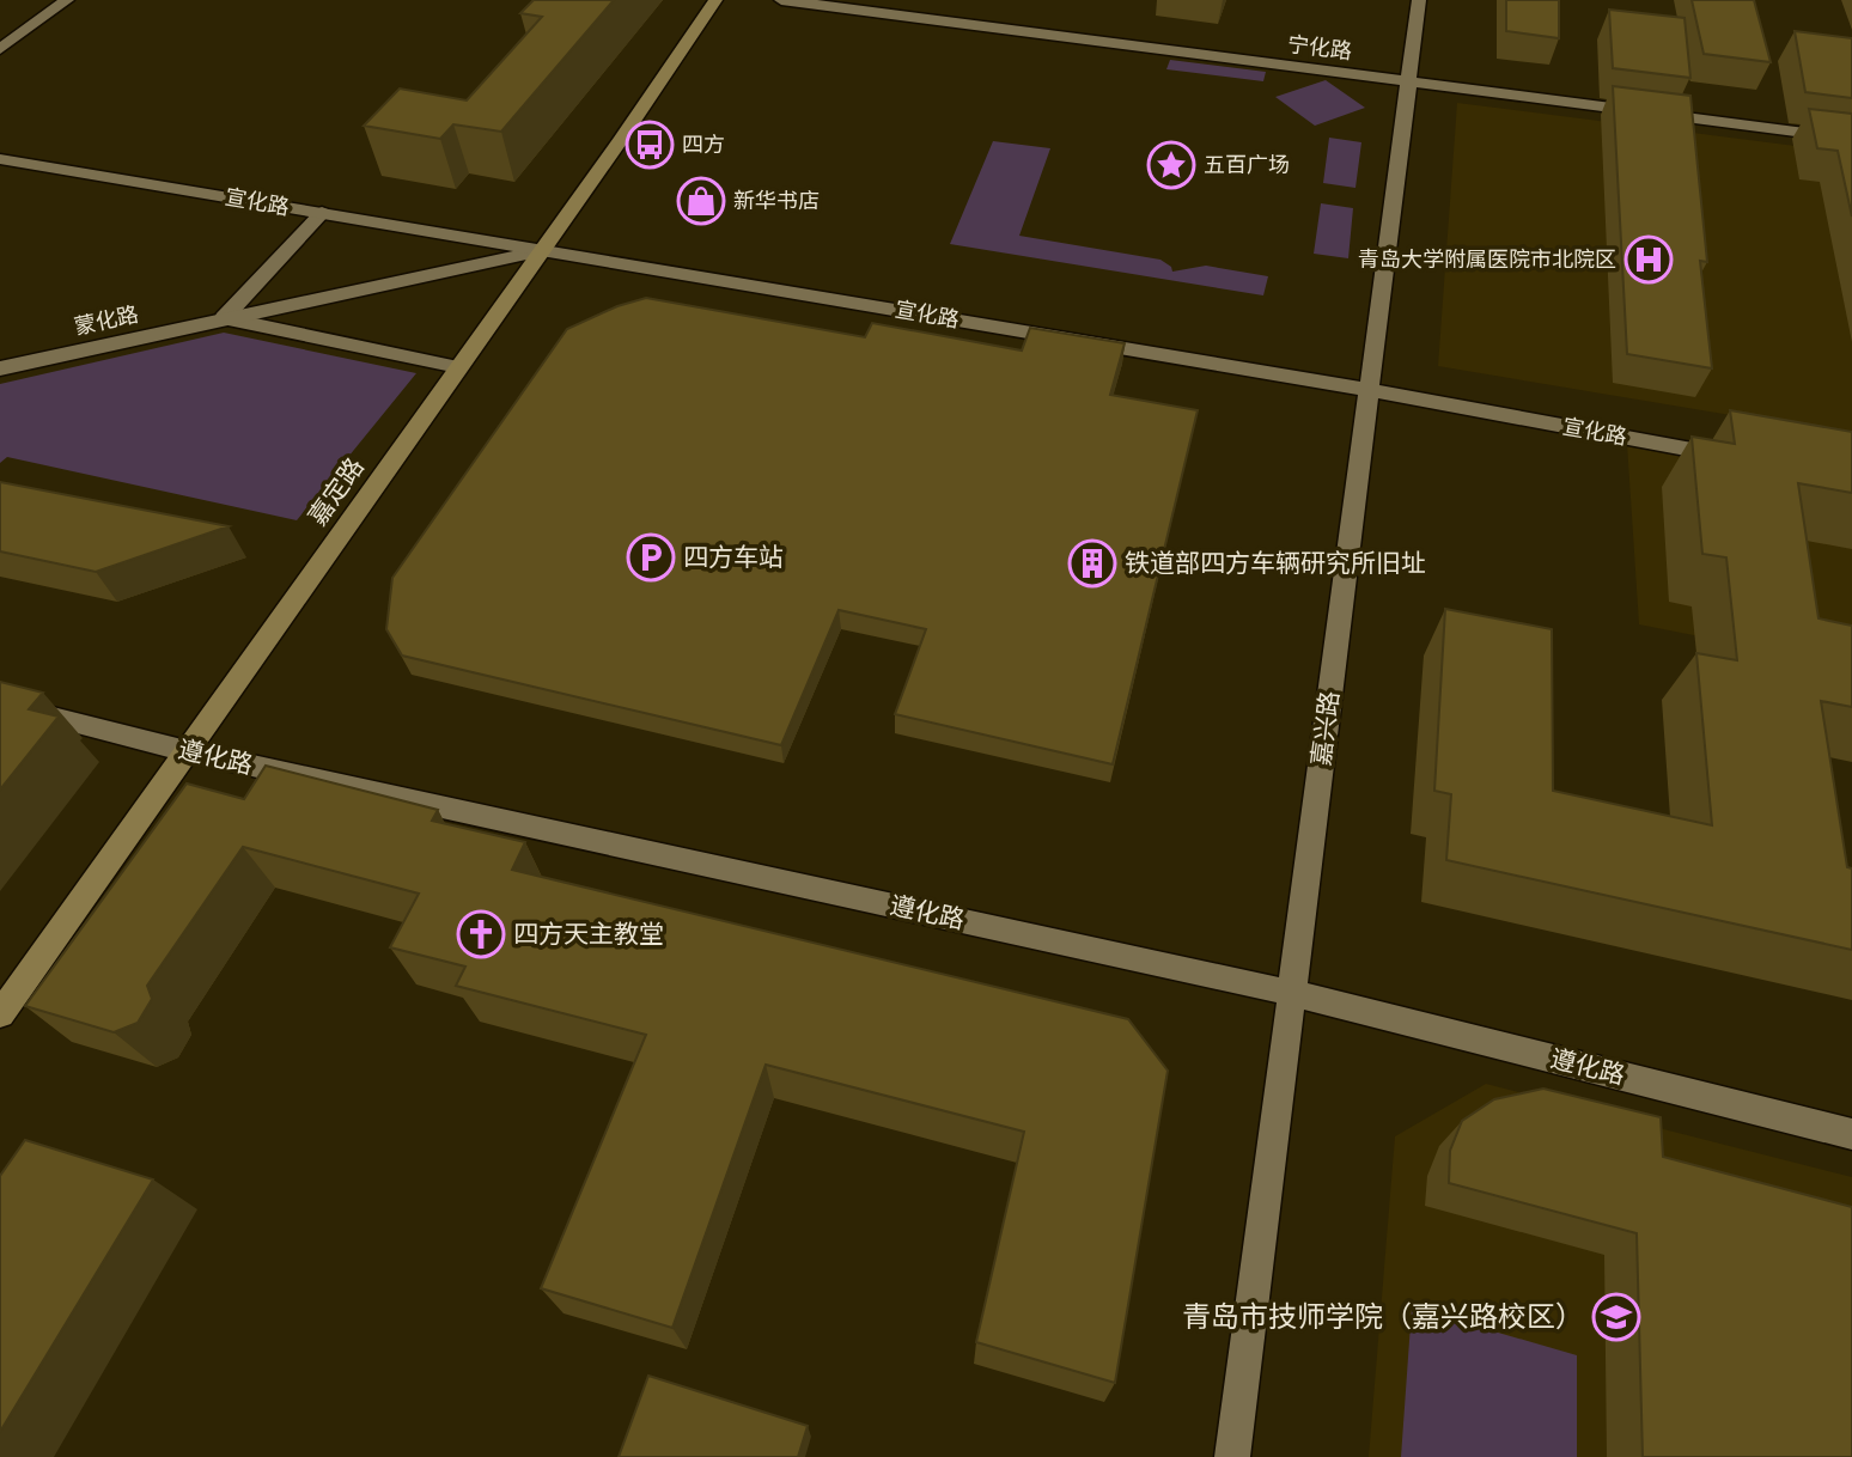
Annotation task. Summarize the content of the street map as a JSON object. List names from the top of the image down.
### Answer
{
  "streets": {
    "main road": ["嘉定路"],
    "street": [
      "宁化路",
      "宣化路",
      "蒙化路",
      "嘉兴路",
      "遵化路"
    ]
  },
  "crossings": [
    ["宁化路", "嘉兴路"],
    ["宣化路", "蒙化路"],
    ["宣化路", "嘉定路"],
    ["宣化路", "嘉兴路"],
    ["蒙化路", "嘉定路"],
    ["嘉定路", "遵化路"],
    ["嘉兴路", "遵化路"]
  ],
  "places": {
    "bus stop": ["四方"],
    "place": ["五百广场"],
    "shop": ["新华书店"],
    "hospital": ["青岛大学附属医院市北院区"],
    "parking": ["四方车站"],
    "building": ["铁道部四方车辆研究所旧址"],
    "church": ["四方天主教堂"],
    "school or university": ["青岛市技师学院（嘉兴路校区）"]
  }
}
